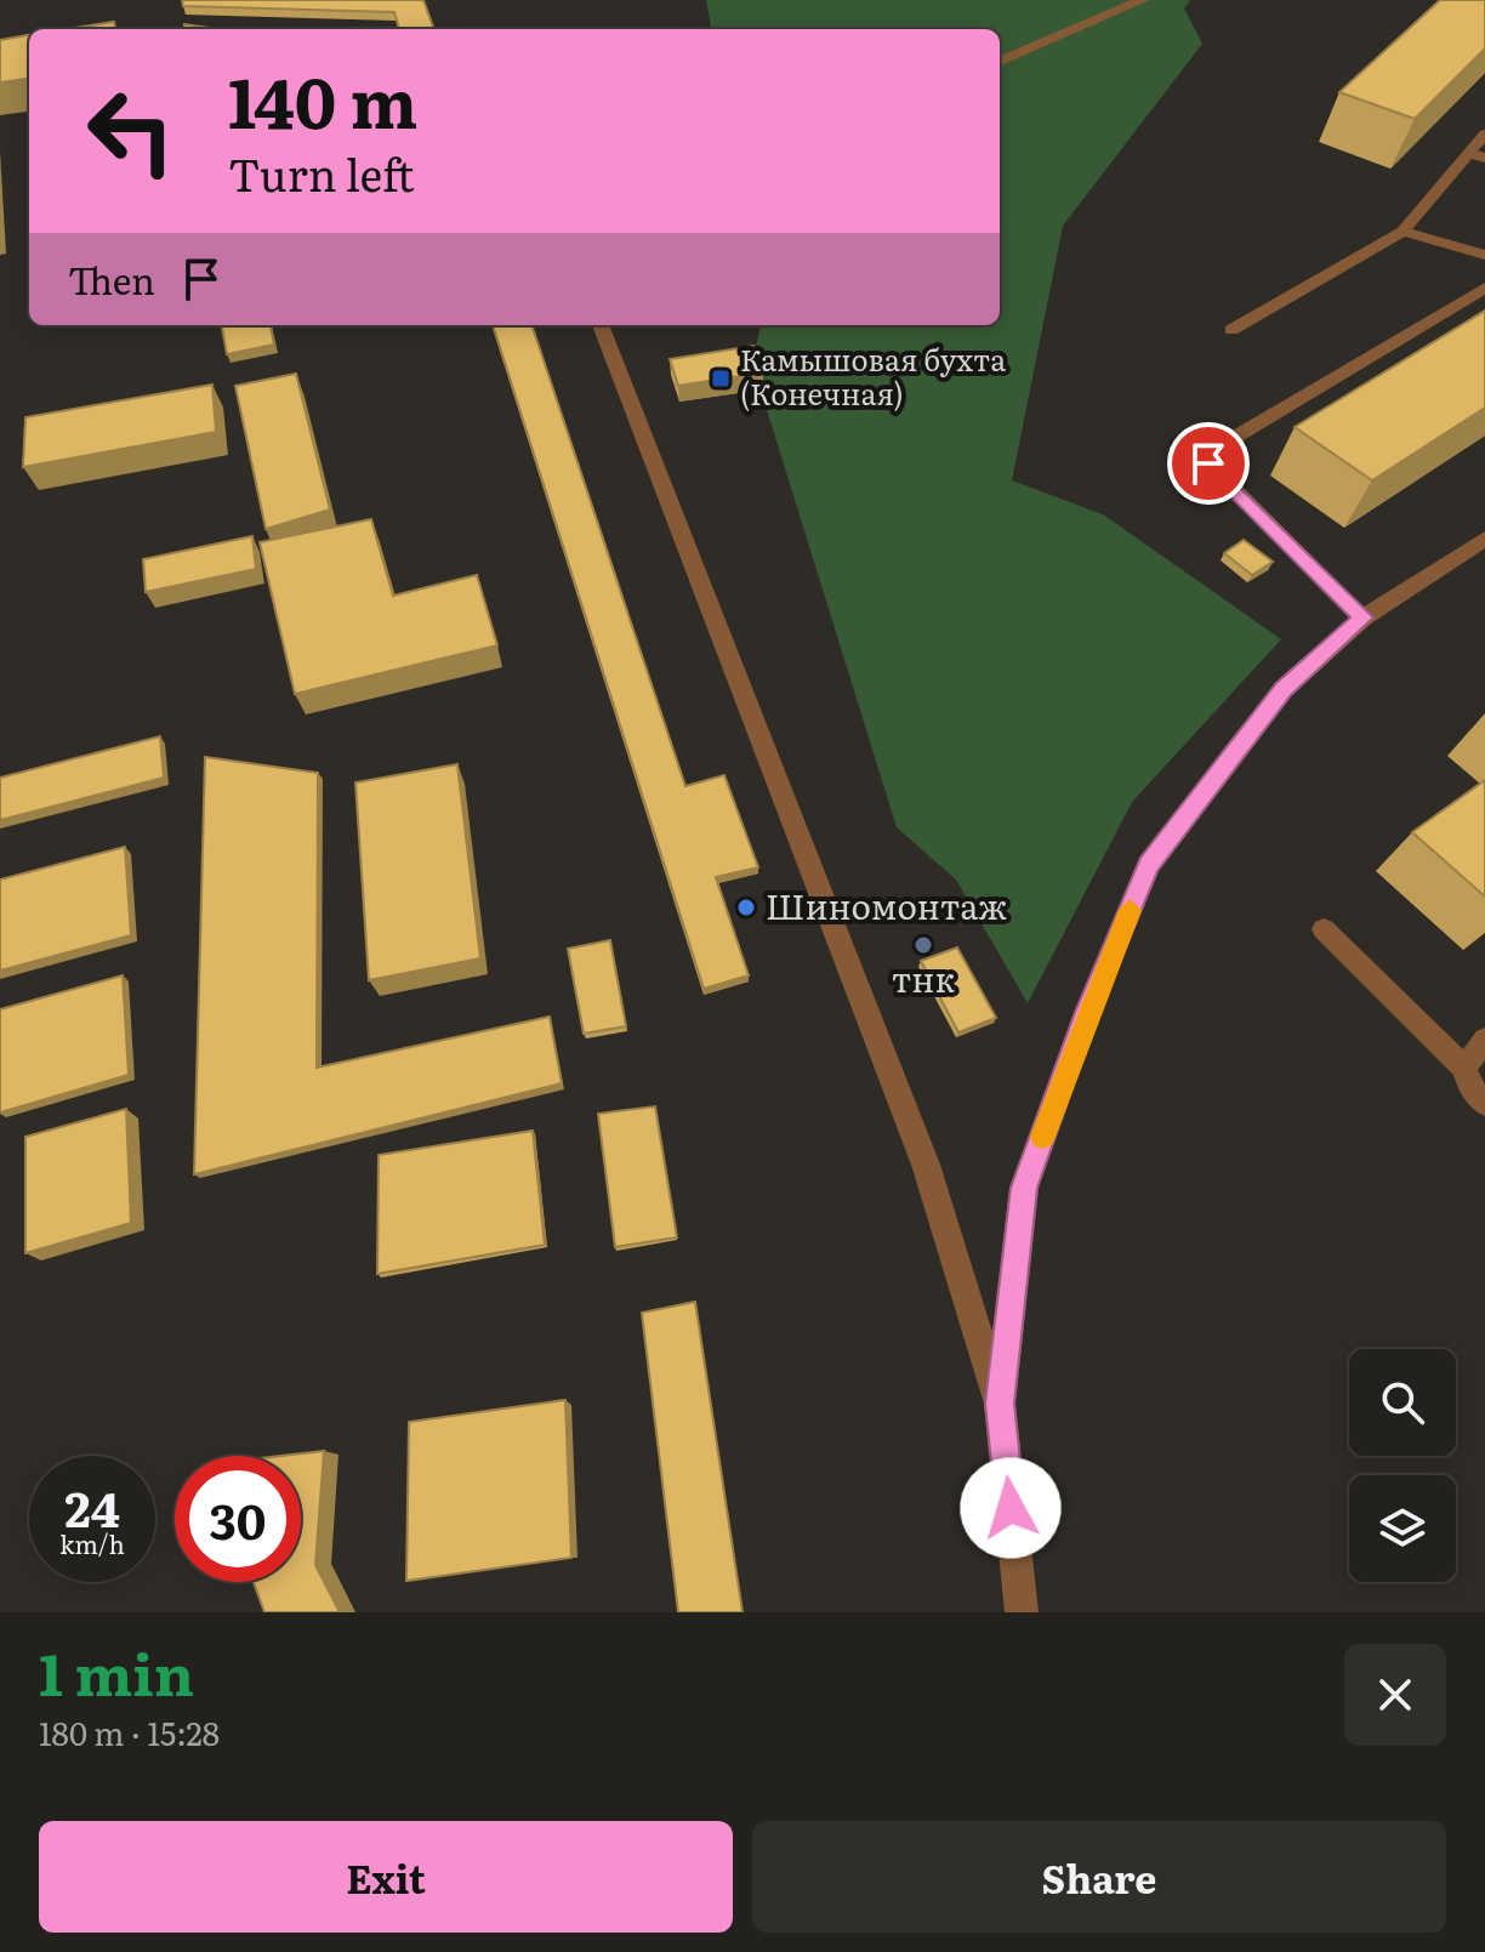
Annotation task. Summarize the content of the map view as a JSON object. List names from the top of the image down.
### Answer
{
  "places": {
    "transit": ["Камышовая бухта (Конечная)"],
    "other": ["Шиномонтаж", "тнк"]
  },
  "page": {
    "turn": ["140 m", "Turn left"],
    "then": "Then",
    "speed": "24 km/h",
    "limit": "30",
    "heading": ["1 min", "180 m · 15:28"],
    "buttons": ["Exit", "Share"]
  }
}
